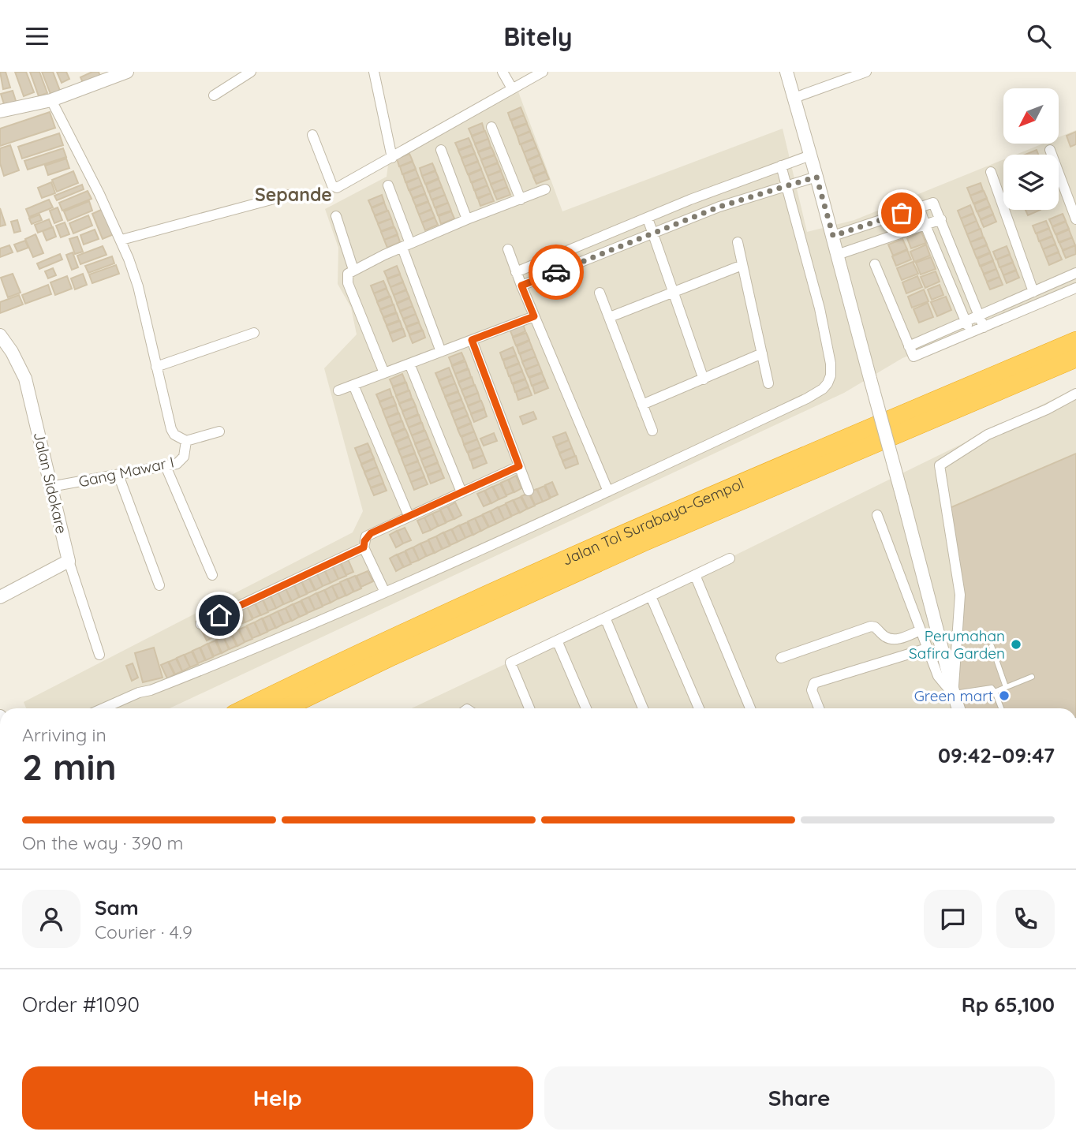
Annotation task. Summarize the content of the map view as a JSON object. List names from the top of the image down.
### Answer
{
  "streets": {
    "highway": ["Jalan Tol Surabaya–Gempol"],
    "street": ["Gang Mawar I", "Jalan Sidokare"]
  },
  "crossings": [
    ["Gang Mawar I", "Jalan Sidokare"]
  ],
  "districts": ["Sepande"],
  "places": ["Perumahan Safira Garden", "Green mart"],
  "north": "bottom left",
  "page": {
    "header": "Bitely",
    "heading": ["2 min", "Arriving in", "09:42–09:47"],
    "panel": [
      "Sam",
      "Courier · 4.9",
      "Order #1090",
      "Rp 65,100"
    ],
    "bar": "On the way · 390 m",
    "buttons": ["Help", "Share"]
  }
}
